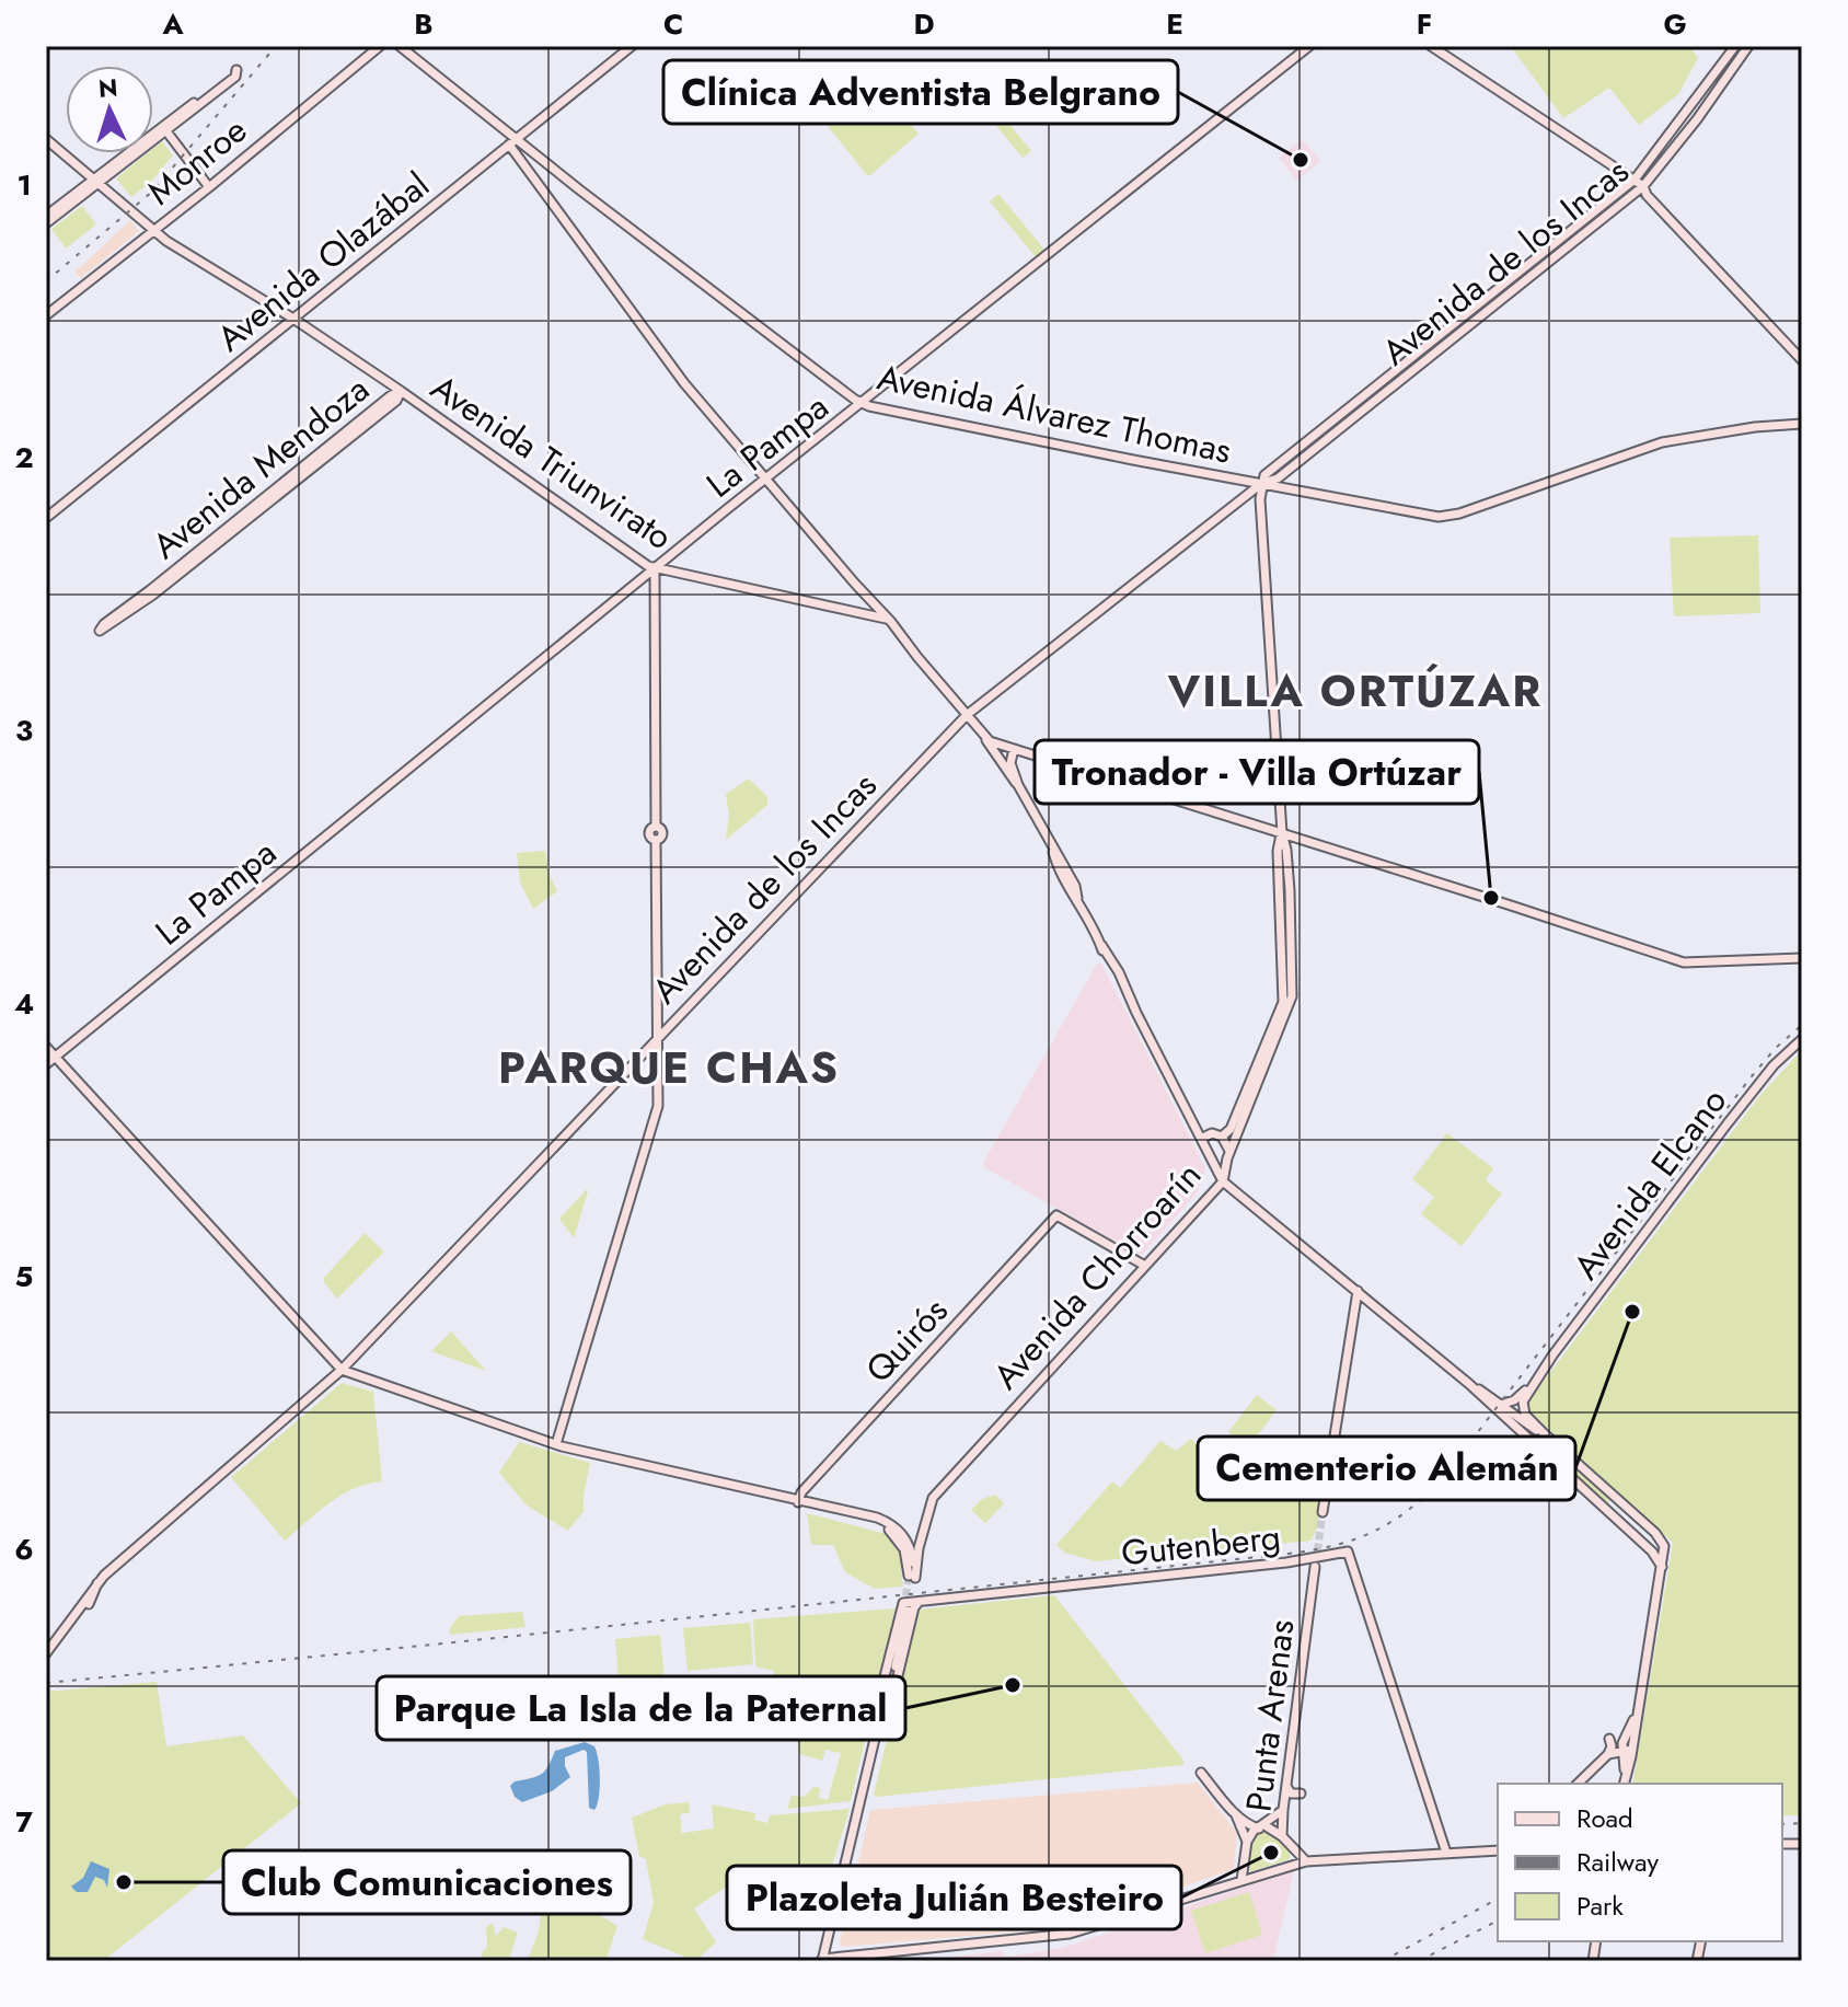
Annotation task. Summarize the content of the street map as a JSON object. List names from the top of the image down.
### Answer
{
  "streets": {
    "main road": [
      "Monroe",
      "Avenida Olazábal",
      "Avenida de los Incas",
      "Avenida Álvarez Thomas",
      "La Pampa",
      "Avenida Triunvirato",
      "Avenida Mendoza",
      "Avenida Elcano",
      "Avenida Chorroarín",
      "Quirós",
      "Gutenberg",
      "Punta Arenas"
    ]
  },
  "crossings": [
    ["Monroe", "Avenida Triunvirato"],
    ["Avenida Olazábal", "Avenida Álvarez Thomas"],
    ["Avenida Olazábal", "Avenida Triunvirato"],
    ["Avenida de los Incas", "Avenida Álvarez Thomas"],
    ["Avenida de los Incas", "Avenida Chorroarín"],
    ["Avenida Álvarez Thomas", "La Pampa"],
    ["Avenida Álvarez Thomas", "Avenida Chorroarín"],
    ["La Pampa", "Avenida Triunvirato"],
    ["Avenida Triunvirato", "Avenida Mendoza"],
    ["Avenida Chorroarín", "Quirós"]
  ],
  "districts": ["VILLA ORTÚZAR", "PARQUE CHAS"],
  "places": [
    "Clínica Adventista Belgrano",
    "Tronador - Villa Ortúzar",
    "Cementerio Alemán",
    "Parque La Isla de la Paternal",
    "Plazoleta Julián Besteiro",
    "Club Comunicaciones"
  ],
  "legend": ["Road", "Railway", "Park"],
  "north": "top",
  "grid": {
    "columns": [
      "A",
      "B",
      "C",
      "D",
      "E",
      "F",
      "G"
    ],
    "rows": [
      "1",
      "2",
      "3",
      "4",
      "5",
      "6",
      "7"
    ]
  }
}
